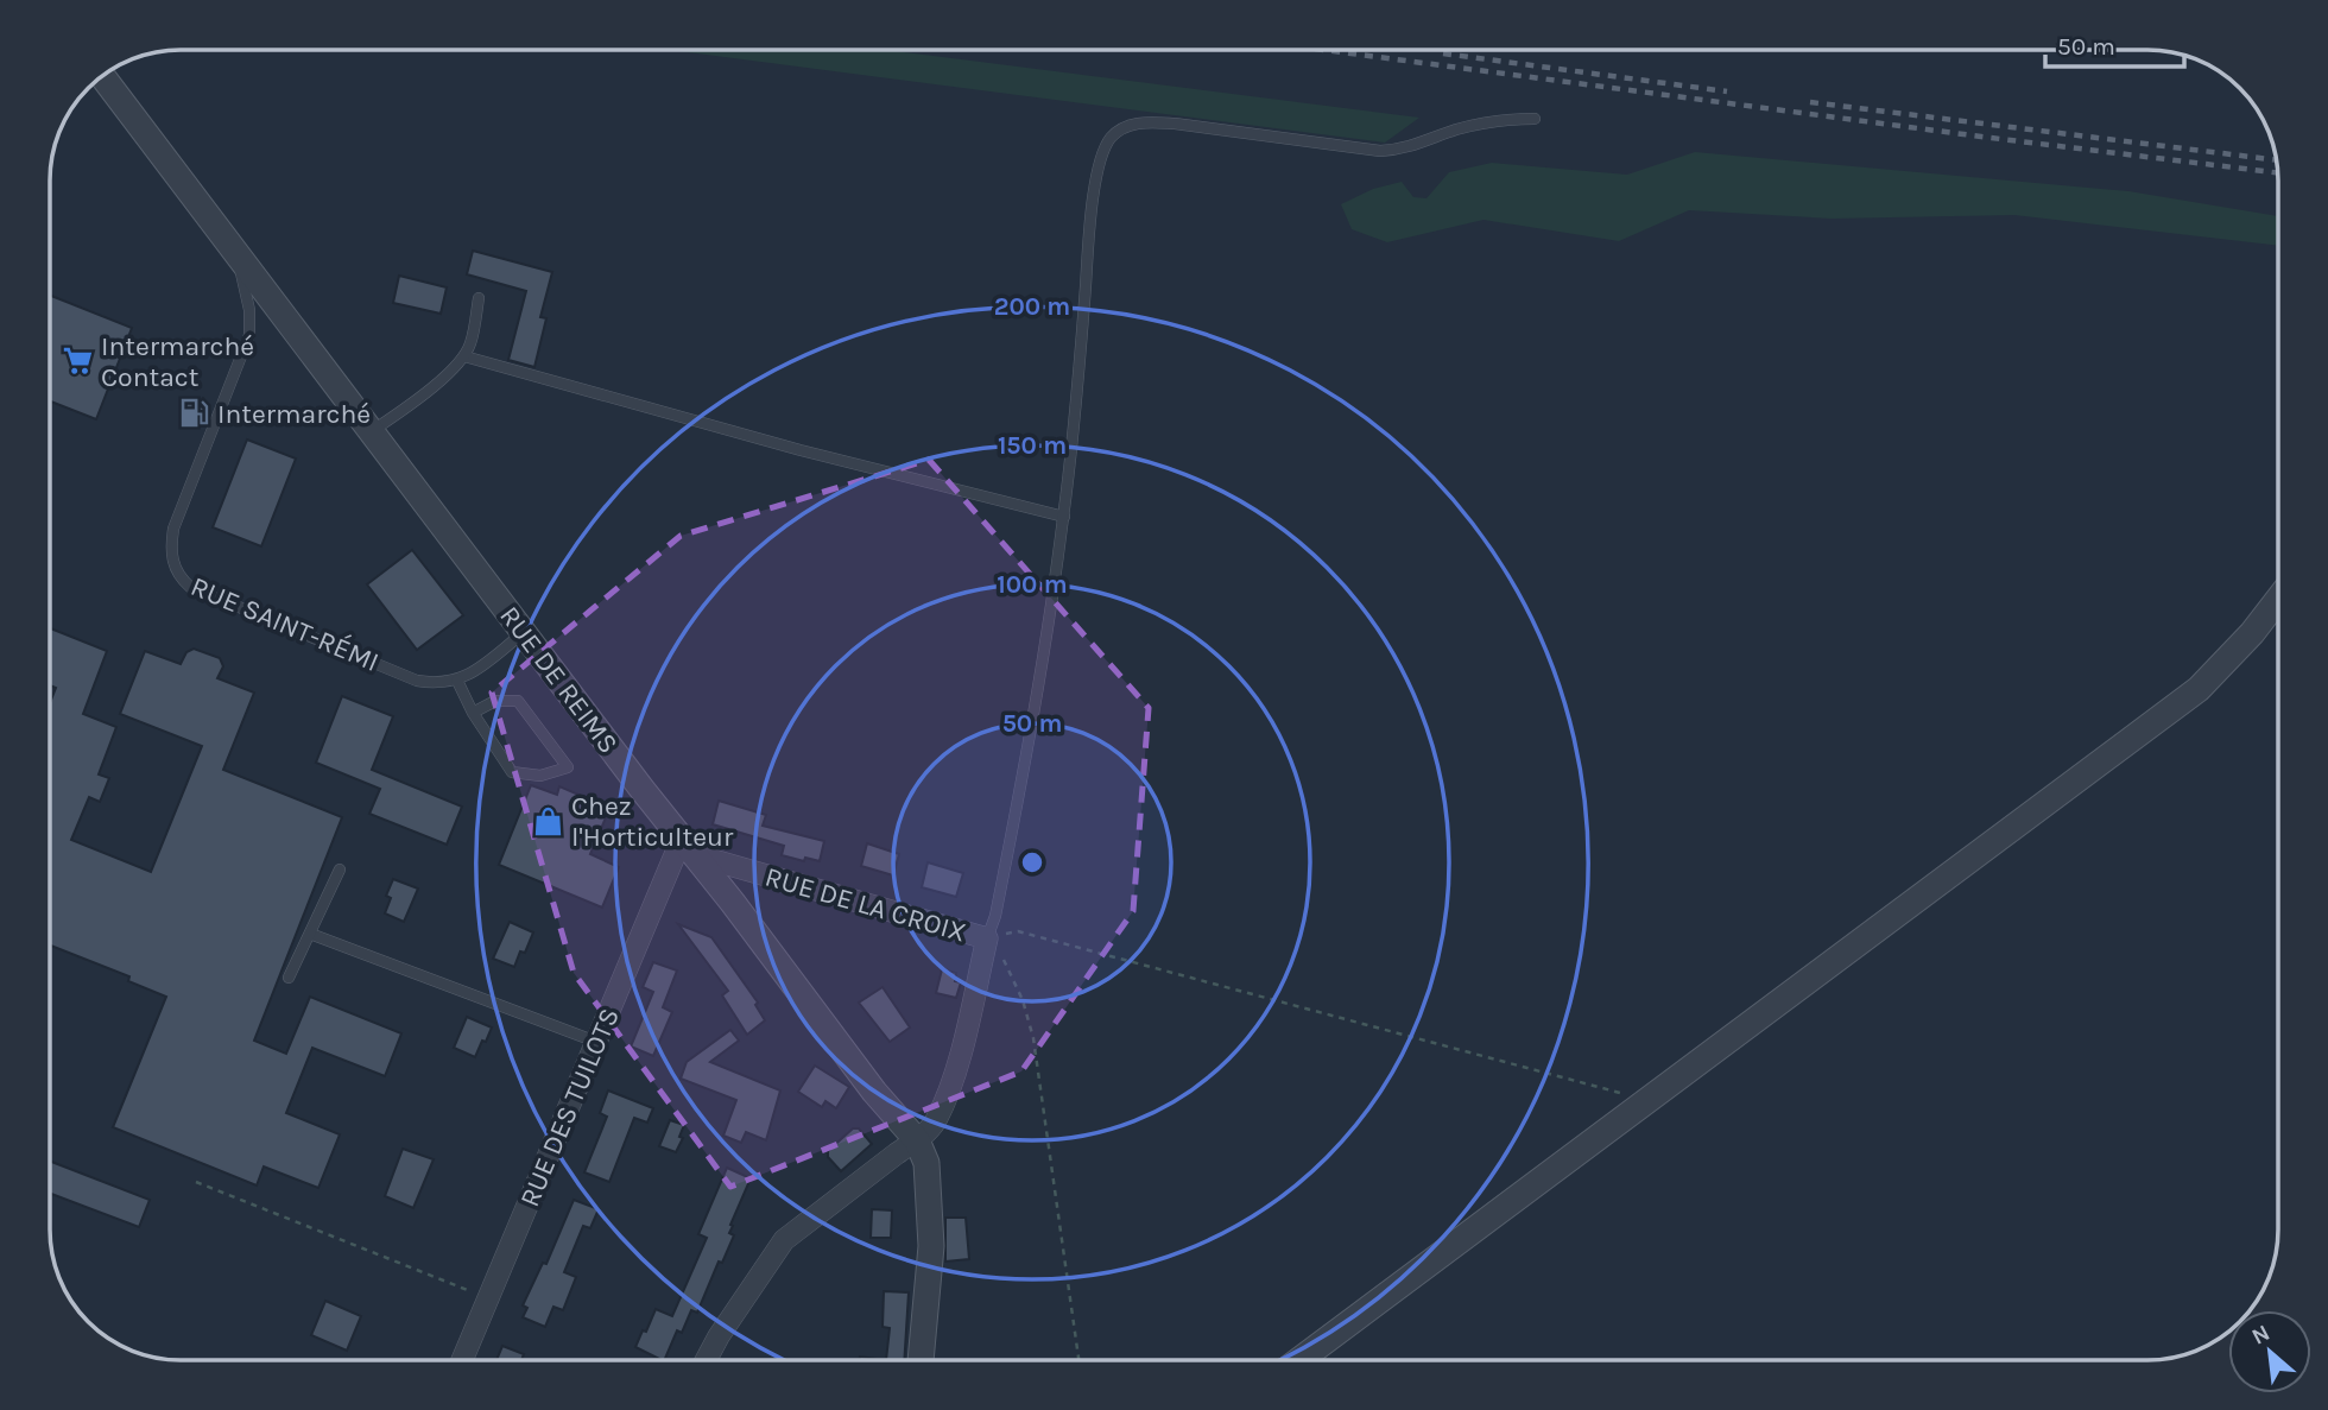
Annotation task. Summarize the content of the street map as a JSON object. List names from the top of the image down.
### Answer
{
  "streets": {
    "street": ["RUE DE REIMS", "RUE DE LA CROIX", "RUE DES TUILOTS"],
    "lane": ["RUE SAINT-RÉMI"]
  },
  "crossings": [
    ["RUE SAINT-RÉMI", "RUE DE REIMS"],
    ["RUE DE REIMS", "RUE DE LA CROIX"],
    ["RUE DE REIMS", "RUE DES TUILOTS"],
    ["RUE DE LA CROIX", "RUE DES TUILOTS"]
  ],
  "places": {
    "supermarket": ["Intermarché Contact"],
    "fuel station": ["Intermarché"],
    "shop": ["Chez l'Horticulteur"]
  },
  "scale_bar": "50 m",
  "north": "top left",
  "rings": [
    "200 m",
    "150 m",
    "100 m",
    "50 m"
  ]
}
